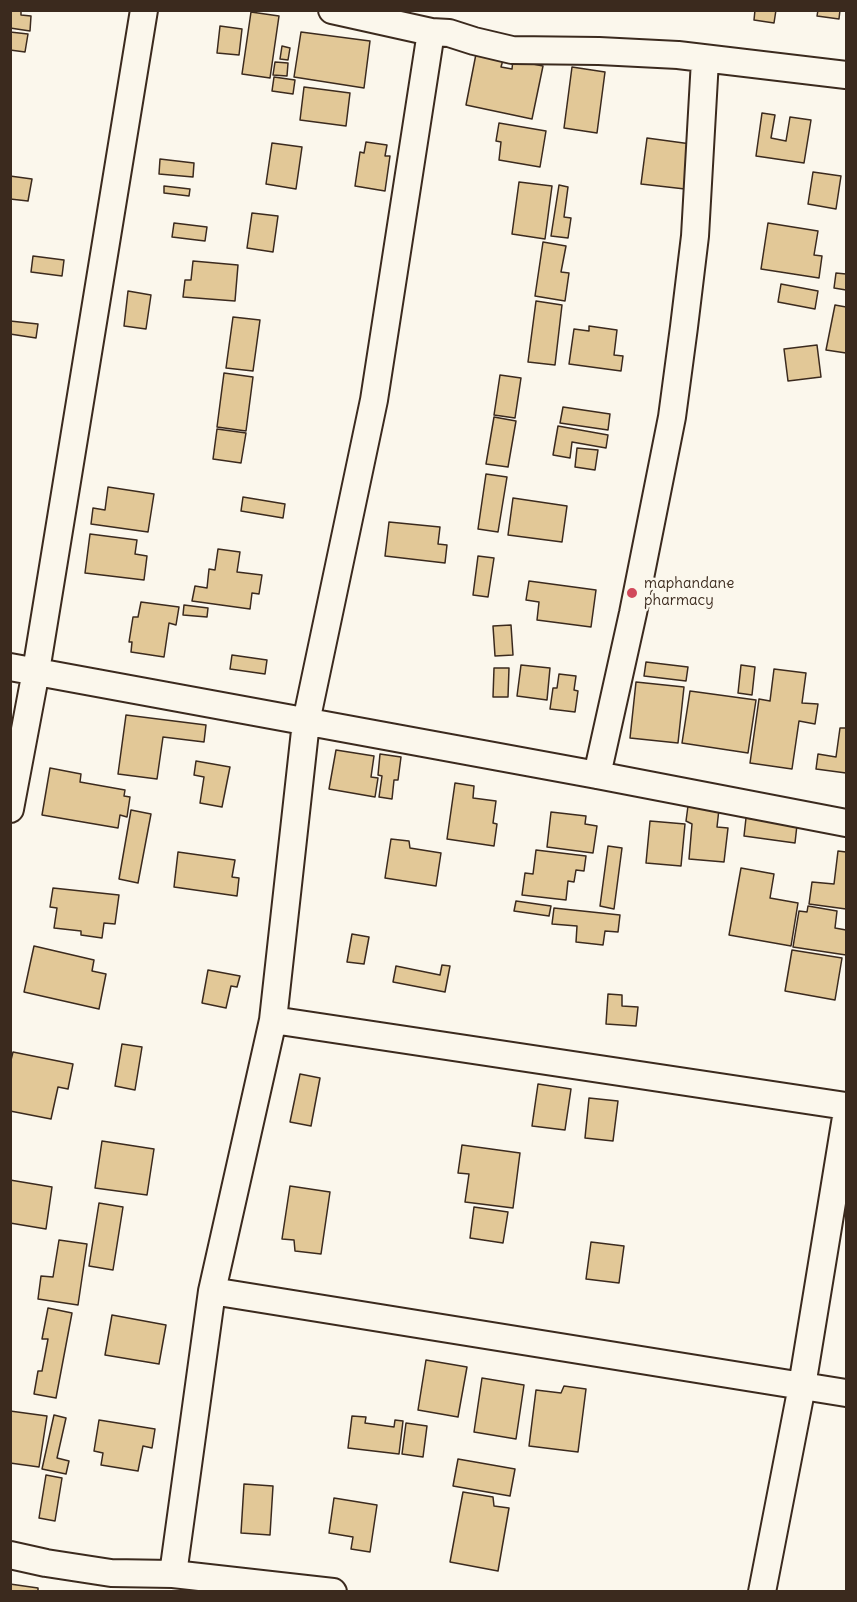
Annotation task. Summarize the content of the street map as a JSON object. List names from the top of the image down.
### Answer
{
  "places": ["maphandane pharmacy"]
}
